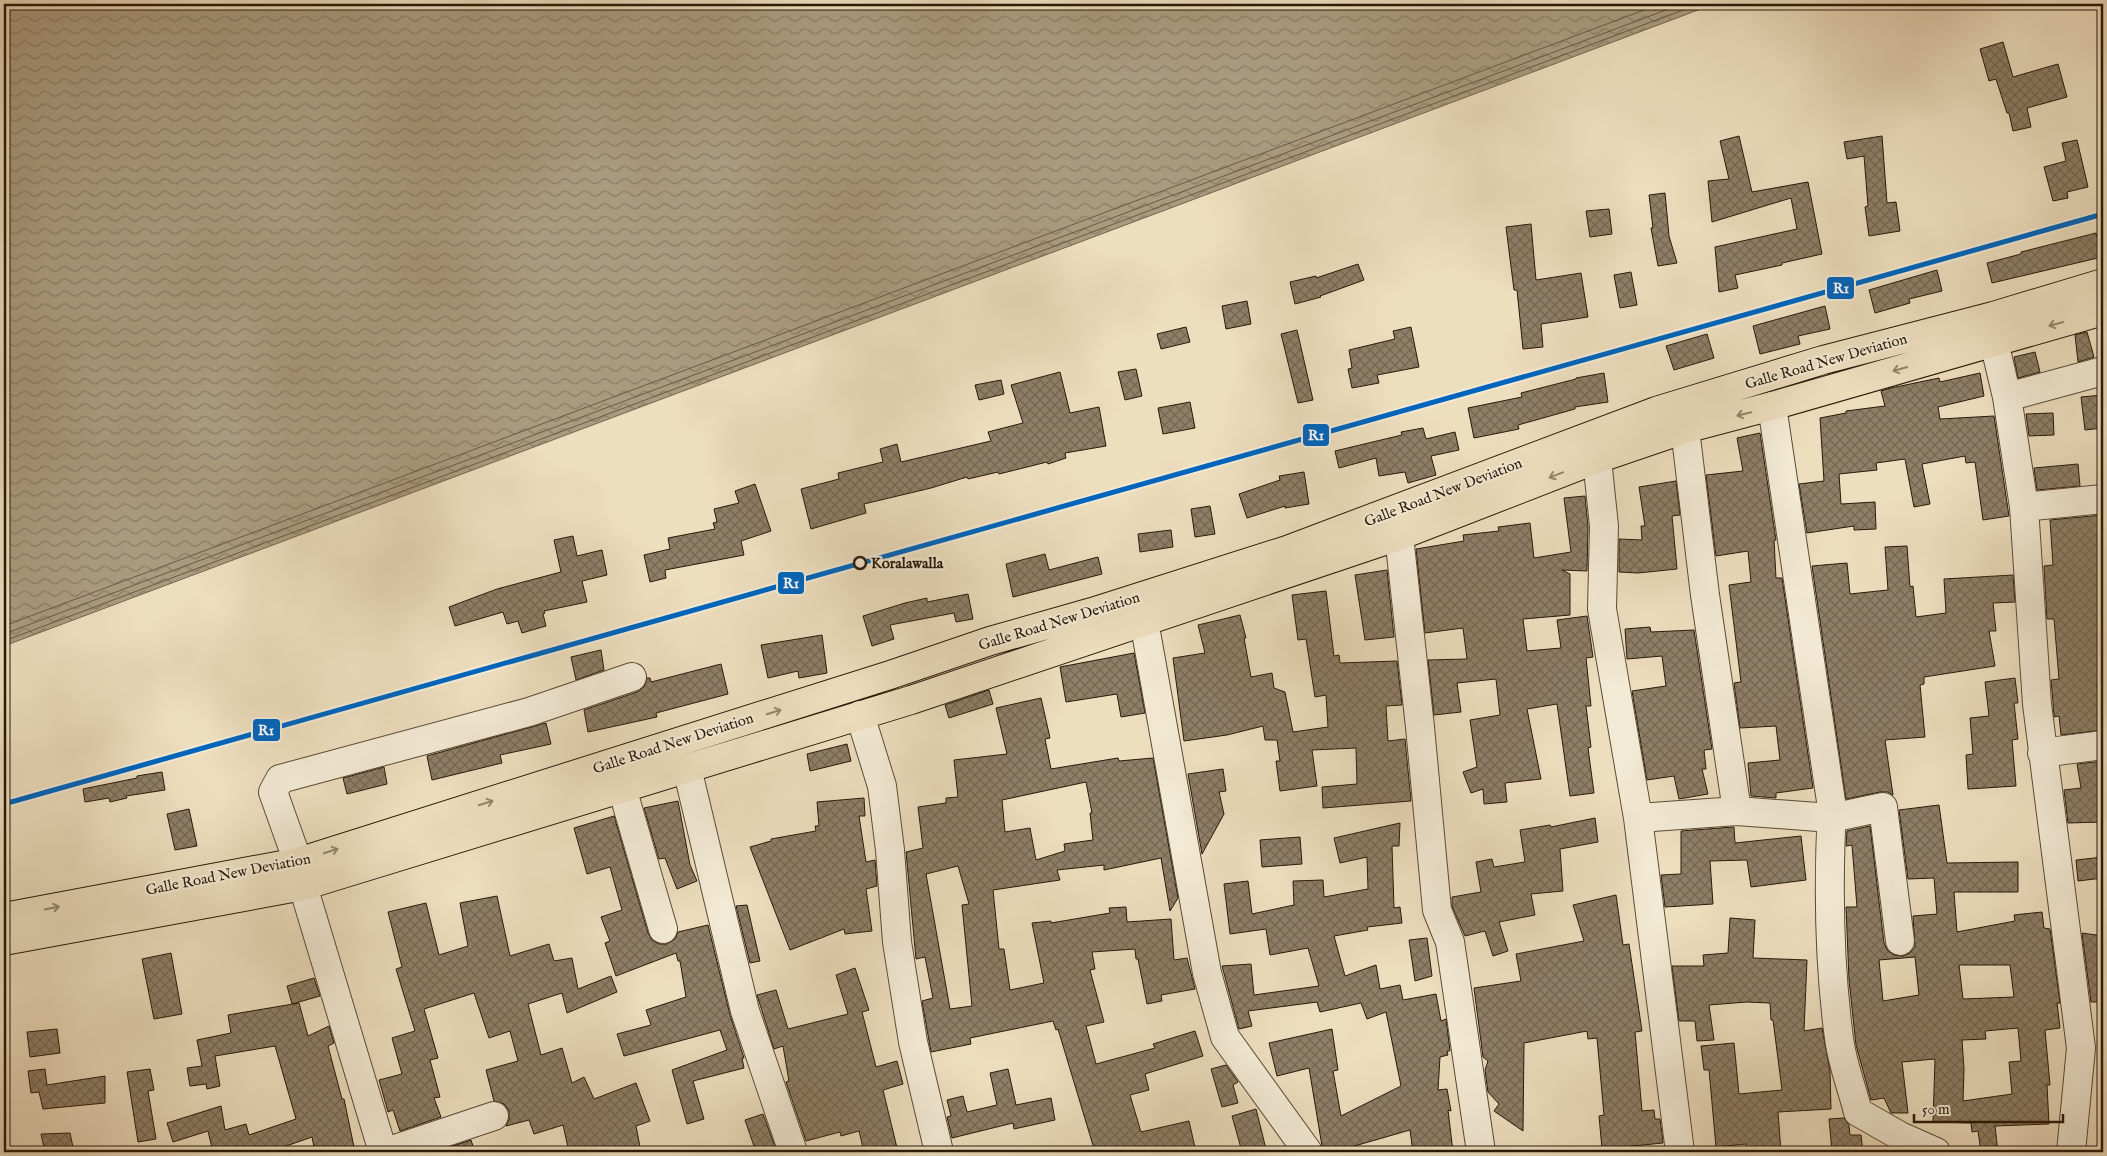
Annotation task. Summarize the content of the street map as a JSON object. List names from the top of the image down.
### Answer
{
  "streets": {
    "main road": ["Galle Road New Deviation"]
  },
  "places": ["Koralawalla"],
  "lines": ["transit line R1"],
  "scale_bar": "50 m"
}
